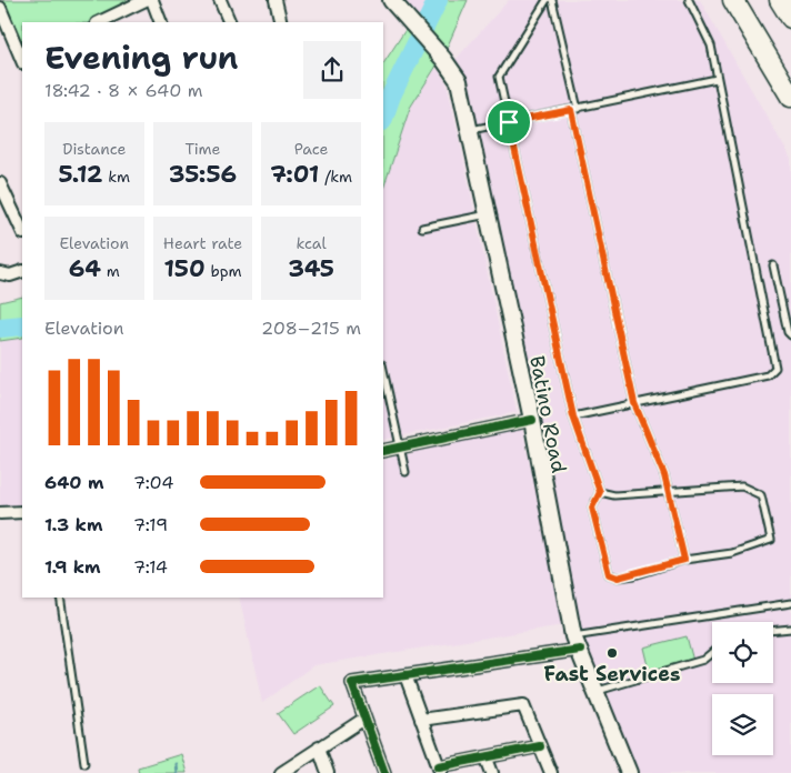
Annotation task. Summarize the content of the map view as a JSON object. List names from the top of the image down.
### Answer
{
  "streets": {
    "main road": ["Batino Road"]
  },
  "places": ["Fast Services"],
  "page": {
    "heading": ["Evening run", "18:42 · 8 × 640 m"],
    "stats": [
      ["Distance", "5.12 km"],
      ["Time", "35:56"],
      ["Pace", "7:01 /km"],
      ["Elevation", "64 m"],
      ["Heart rate", "150 bpm"],
      ["kcal", "345"]
    ],
    "chart": ["Elevation", "208–215 m"],
    "list": [
      {
        "name": "640 m",
        "note": "7:04"
      },
      {
        "name": "1.3 km",
        "note": "7:19"
      },
      {
        "name": "1.9 km",
        "note": "7:14"
      }
    ]
  }
}
